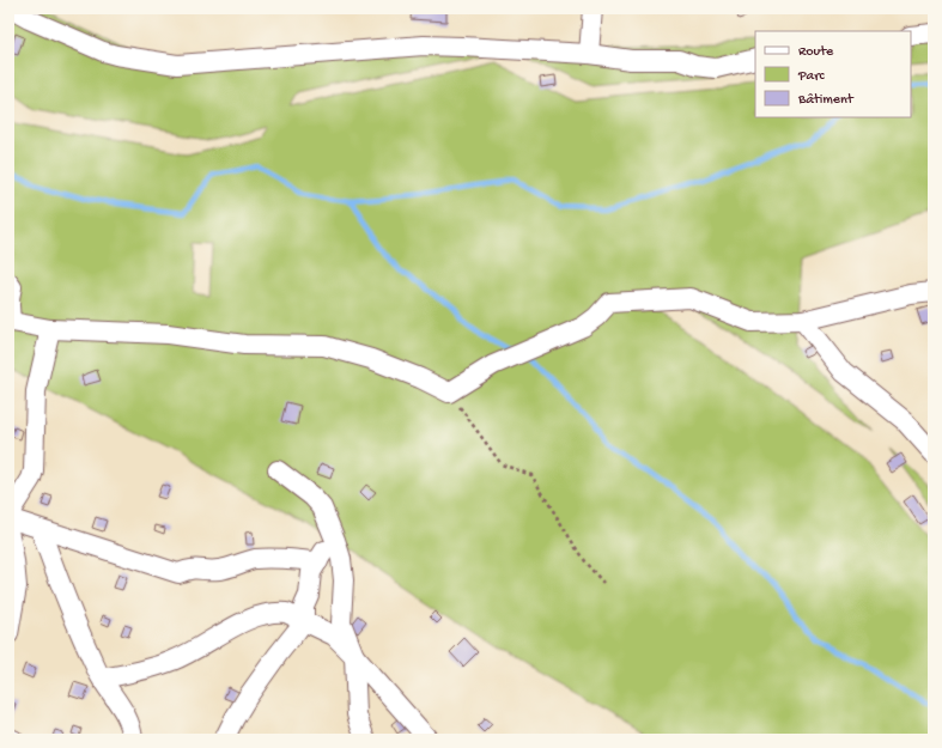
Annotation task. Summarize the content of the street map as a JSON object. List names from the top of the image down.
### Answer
{
  "legend": ["Route", "Parc", "Bâtiment"]
}
